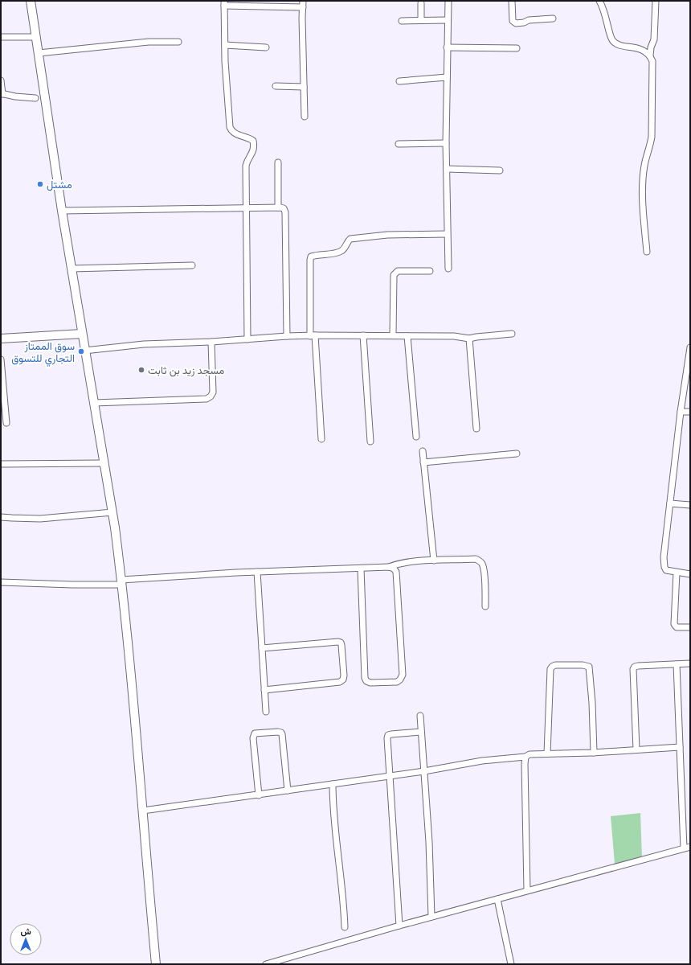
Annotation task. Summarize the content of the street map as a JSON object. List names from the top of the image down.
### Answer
{
  "places": ["مشتل", "سوق الممتاز التجاري للتسوق", "مسجد زيد بن ثابت"],
  "north": "top"
}
